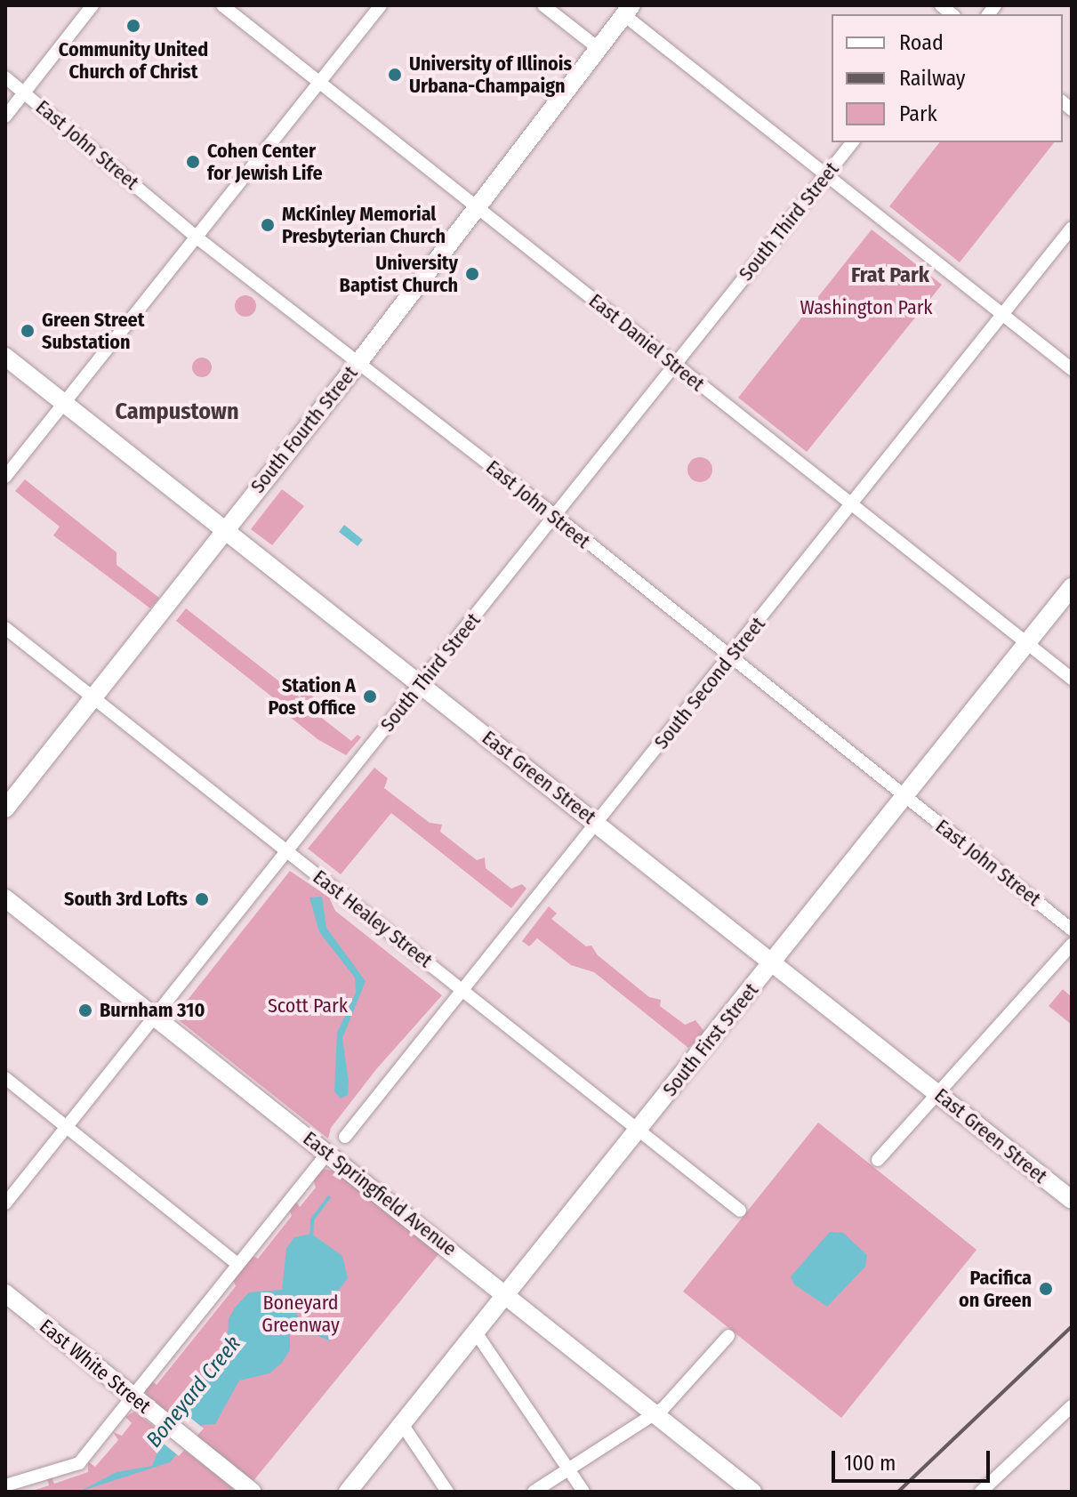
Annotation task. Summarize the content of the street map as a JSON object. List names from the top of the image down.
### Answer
{
  "streets": {
    "street": [
      "East John Street",
      "South Third Street",
      "East Daniel Street",
      "South Fourth Street",
      "South Second Street",
      "East Green Street",
      "East Healey Street",
      "South First Street",
      "East Springfield Avenue",
      "East White Street"
    ]
  },
  "crossings": [
    ["East John Street", "South Third Street"],
    ["East John Street", "South Fourth Street"],
    ["East John Street", "South Second Street"],
    ["East John Street", "South First Street"],
    ["South Third Street", "East Daniel Street"],
    ["South Third Street", "East Green Street"],
    ["South Third Street", "East Healey Street"],
    ["South Third Street", "East Springfield Avenue"],
    ["East Daniel Street", "South Fourth Street"],
    ["East Daniel Street", "South Second Street"],
    ["East Daniel Street", "South First Street"],
    ["South Fourth Street", "East Green Street"],
    ["South Fourth Street", "East Healey Street"],
    ["South Second Street", "East Green Street"],
    ["South Second Street", "East Healey Street"],
    ["East Green Street", "South First Street"],
    ["East Healey Street", "South First Street"],
    ["South First Street", "East Springfield Avenue"]
  ],
  "districts": ["Frat Park", "Campustown"],
  "water": ["Boneyard Creek"],
  "parks": ["Washington Park", "Scott Park", "Boneyard Greenway"],
  "places": [
    "Community United Church of Christ",
    "University of Illinois Urbana-Champaign",
    "Cohen Center for Jewish Life",
    "McKinley Memorial Presbyterian Church",
    "University Baptist Church",
    "Green Street Substation",
    "Station A Post Office",
    "South 3rd Lofts",
    "Burnham 310",
    "Pacifica on Green"
  ],
  "legend": ["Road", "Railway", "Park"],
  "scale_bar": "100 m"
}
